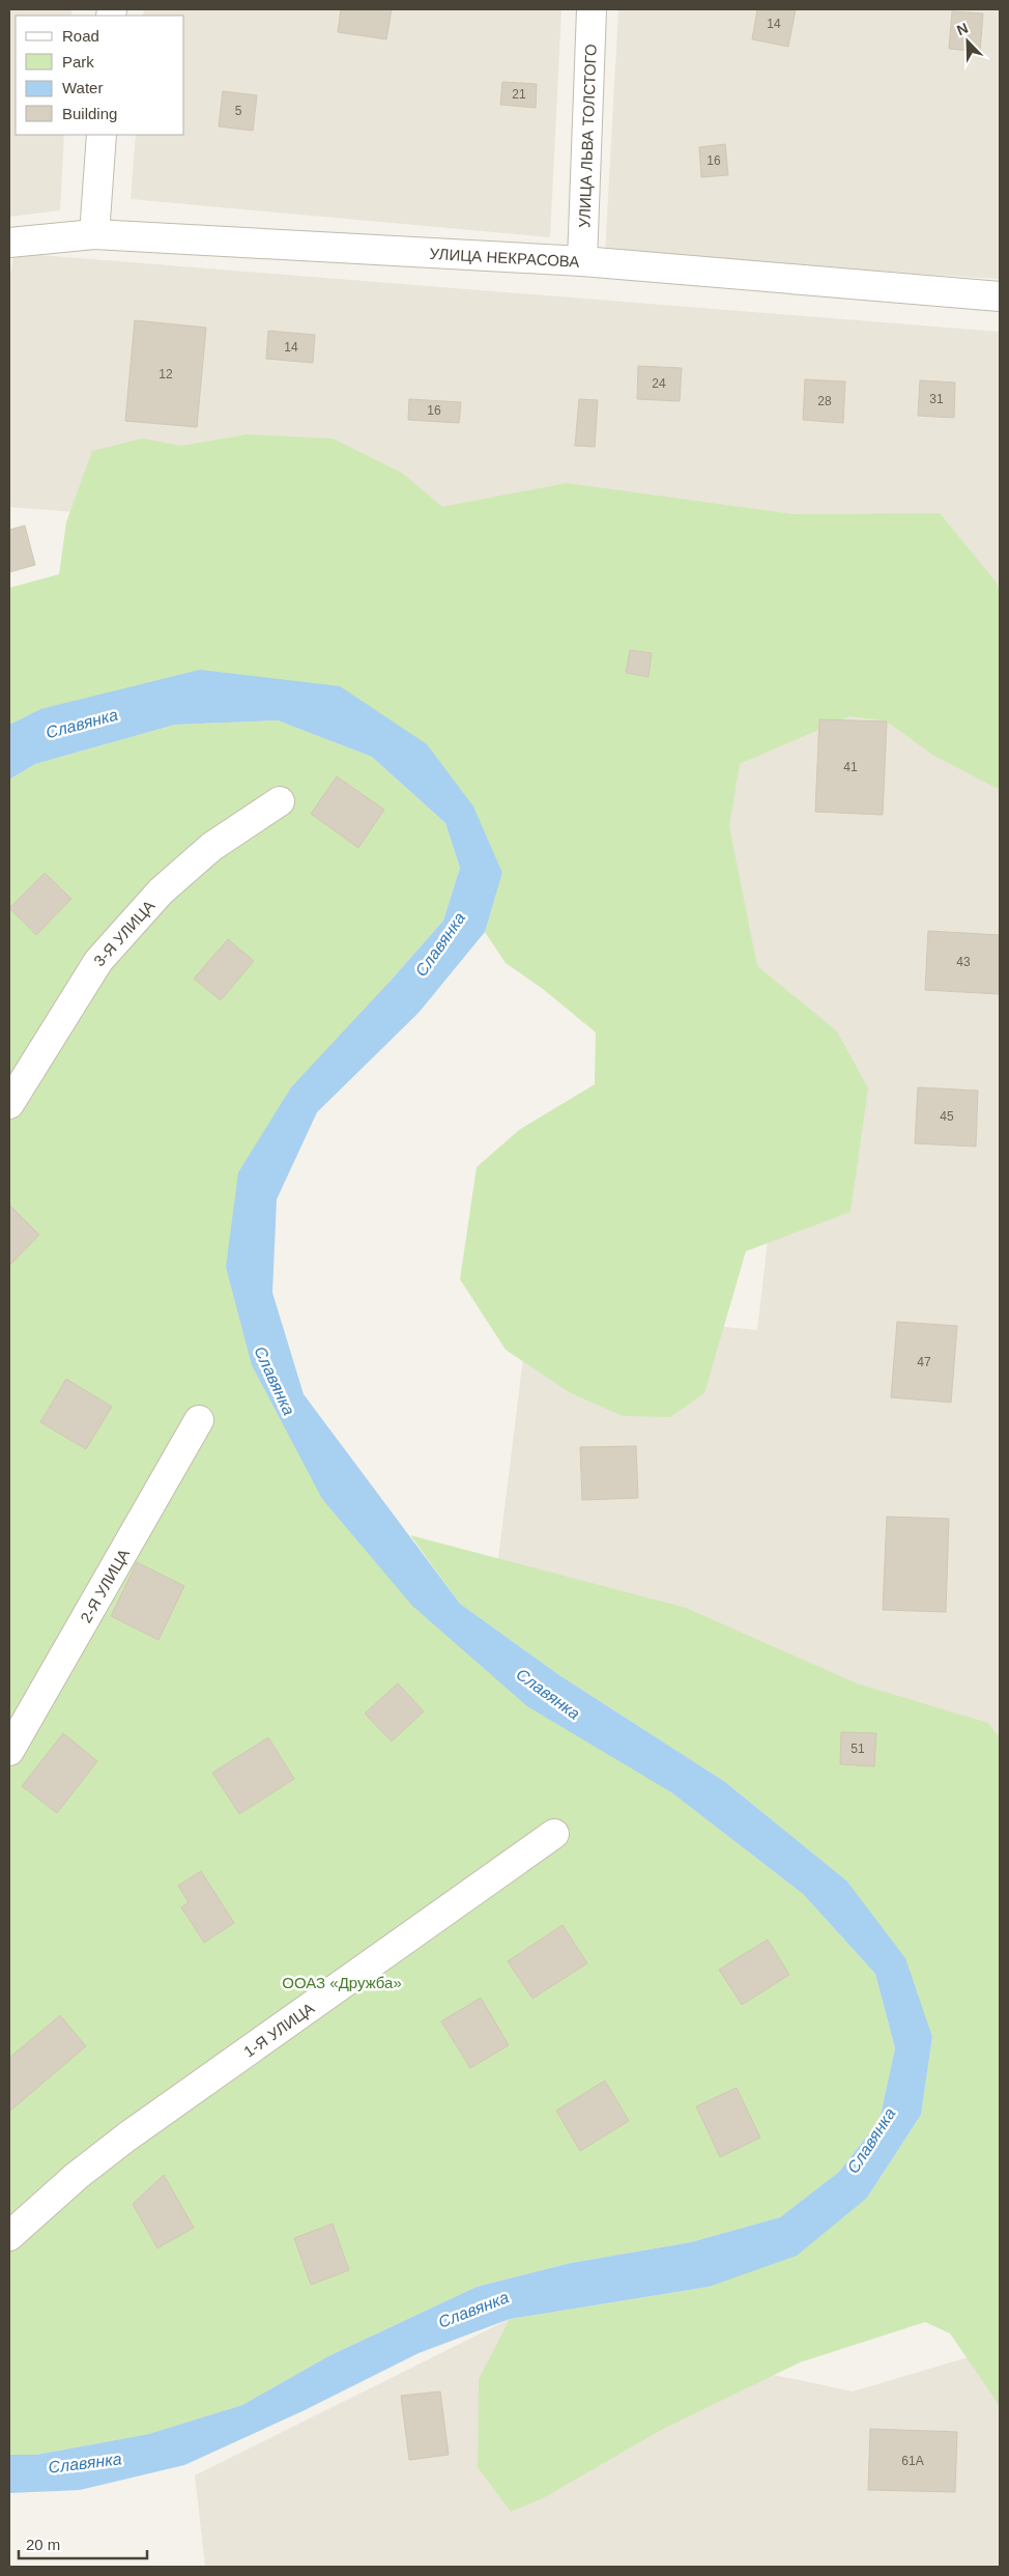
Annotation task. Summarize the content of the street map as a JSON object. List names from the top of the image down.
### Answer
{
  "streets": {
    "street": [
      "УЛИЦА ЛЬВА ТОЛСТОГО",
      "УЛИЦА НЕКРАСОВА",
      "3-Я УЛИЦА",
      "2-Я УЛИЦА",
      "1-Я УЛИЦА"
    ]
  },
  "crossings": [
    ["УЛИЦА ЛЬВА ТОЛСТОГО", "УЛИЦА НЕКРАСОВА"]
  ],
  "water": ["Славянка"],
  "parks": ["ООАЗ «Дружба»"],
  "house_numbers": [
    "14",
    "21",
    "5",
    "16",
    "14",
    "12",
    "24",
    "31",
    "28",
    "16",
    "41",
    "43",
    "45",
    "47",
    "51",
    "61А"
  ],
  "legend": [
    "Road",
    "Park",
    "Water",
    "Building"
  ],
  "scale_bar": "20 m",
  "north": "top left"
}
